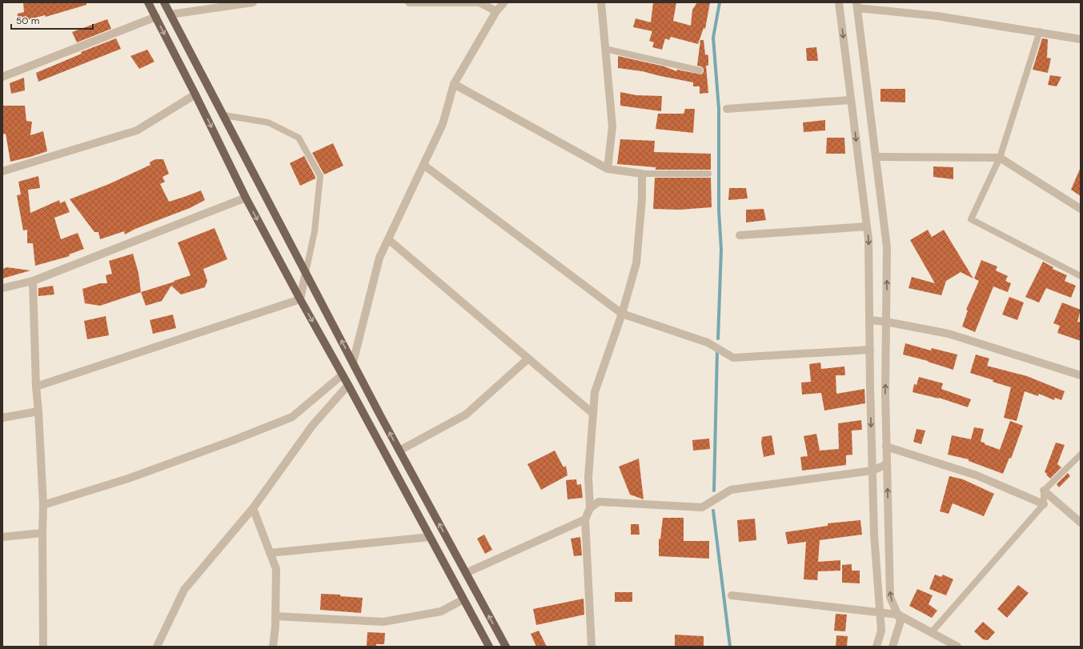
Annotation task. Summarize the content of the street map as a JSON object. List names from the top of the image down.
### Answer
{
  "scale_bar": "50 m"
}
